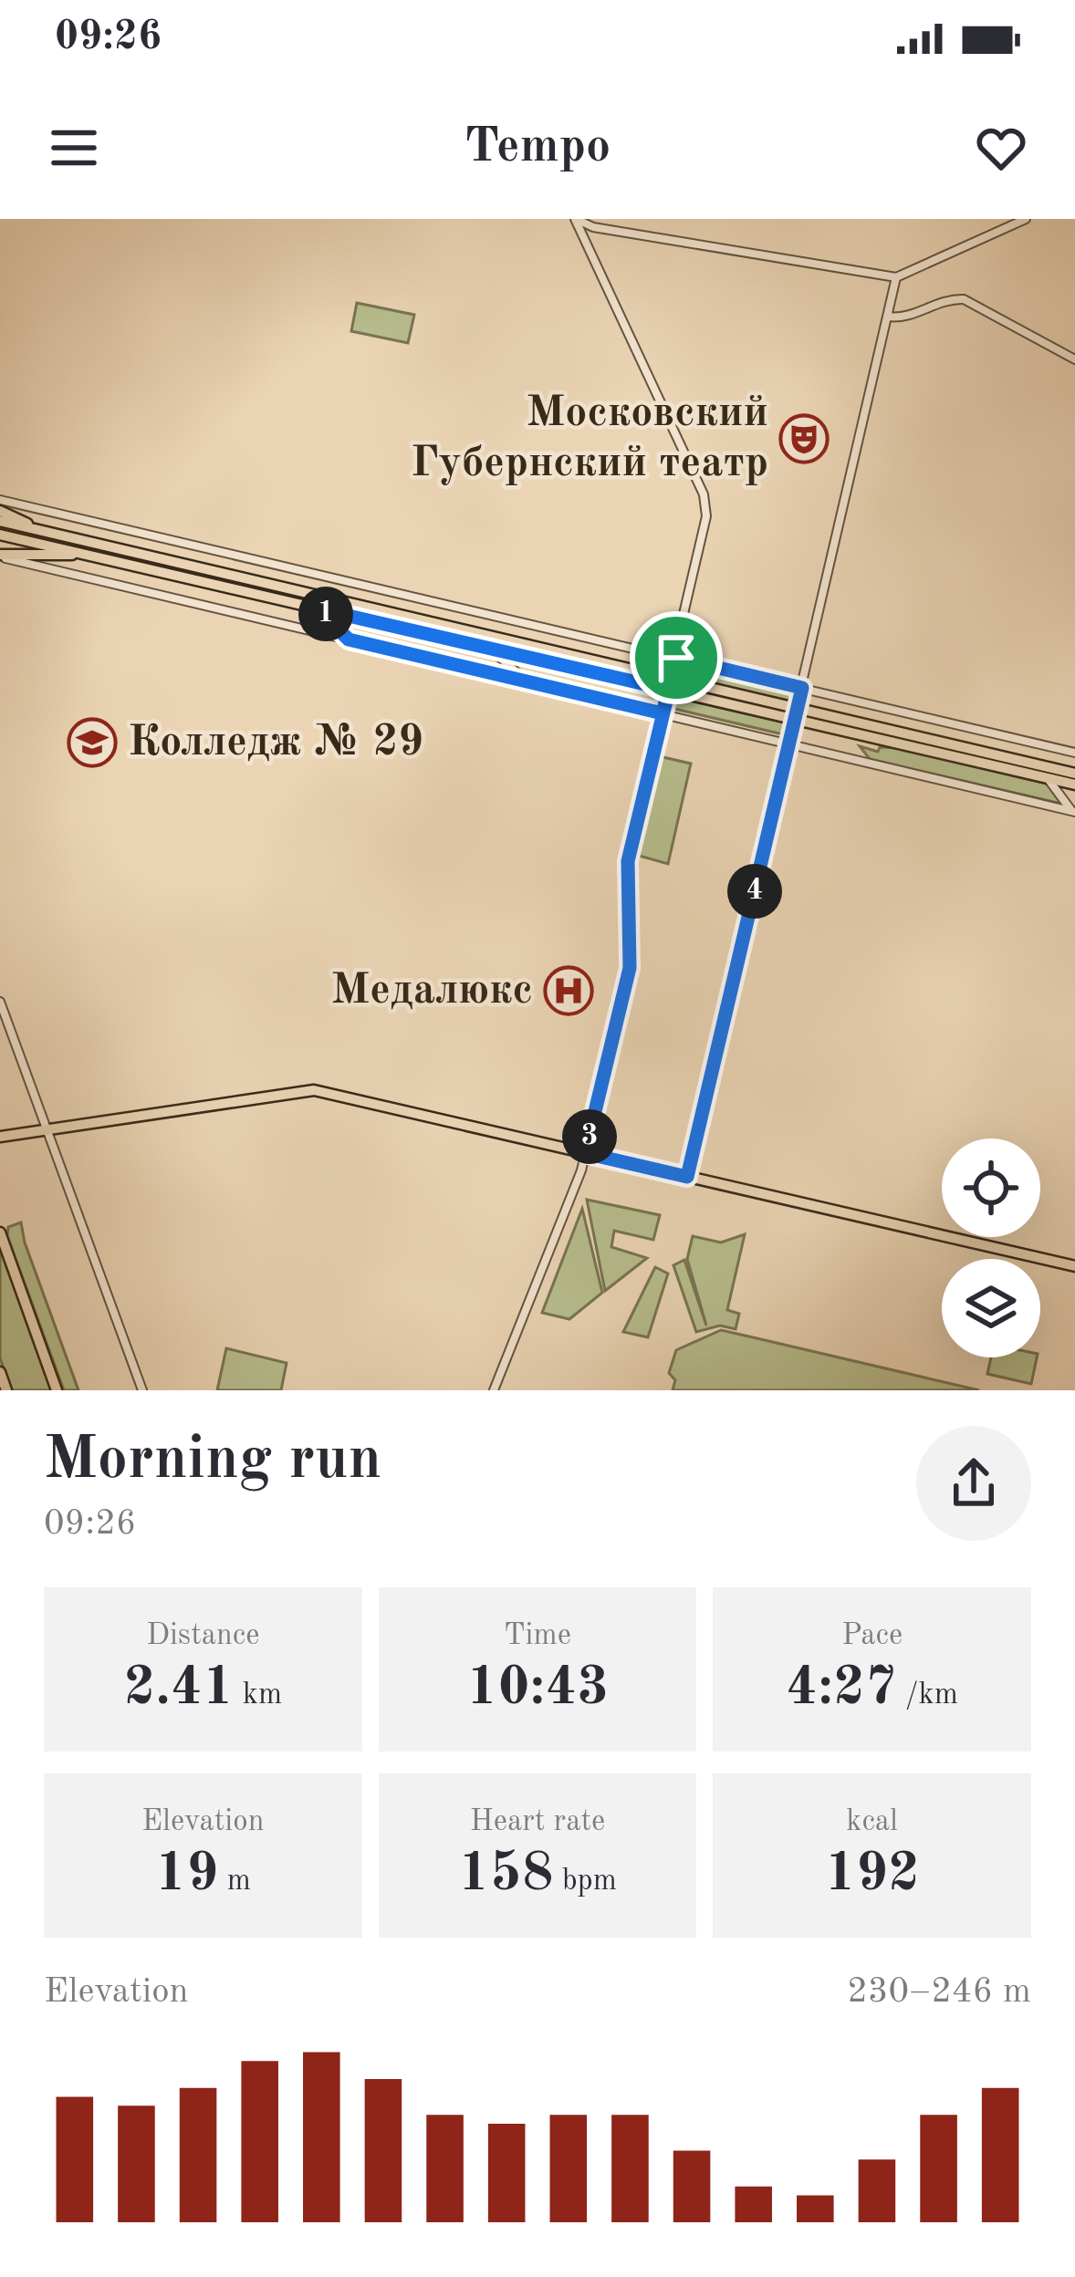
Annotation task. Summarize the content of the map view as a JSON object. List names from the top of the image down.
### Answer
{
  "places": {
    "theatre": ["Московский Губернский театр"],
    "school or university": ["Колледж № 29"],
    "hospital": ["Медалюкс"]
  },
  "page": {
    "status": "09:26",
    "header": "Tempo",
    "pins": ["1", "4", "3"],
    "heading": ["Morning run", "09:26"],
    "stats": [
      ["Distance", "2.41 km"],
      ["Time", "10:43"],
      ["Pace", "4:27 /km"],
      ["Elevation", "19 m"],
      ["Heart rate", "158 bpm"],
      ["kcal", "192"]
    ],
    "chart": ["Elevation", "230–246 m"]
  }
}
